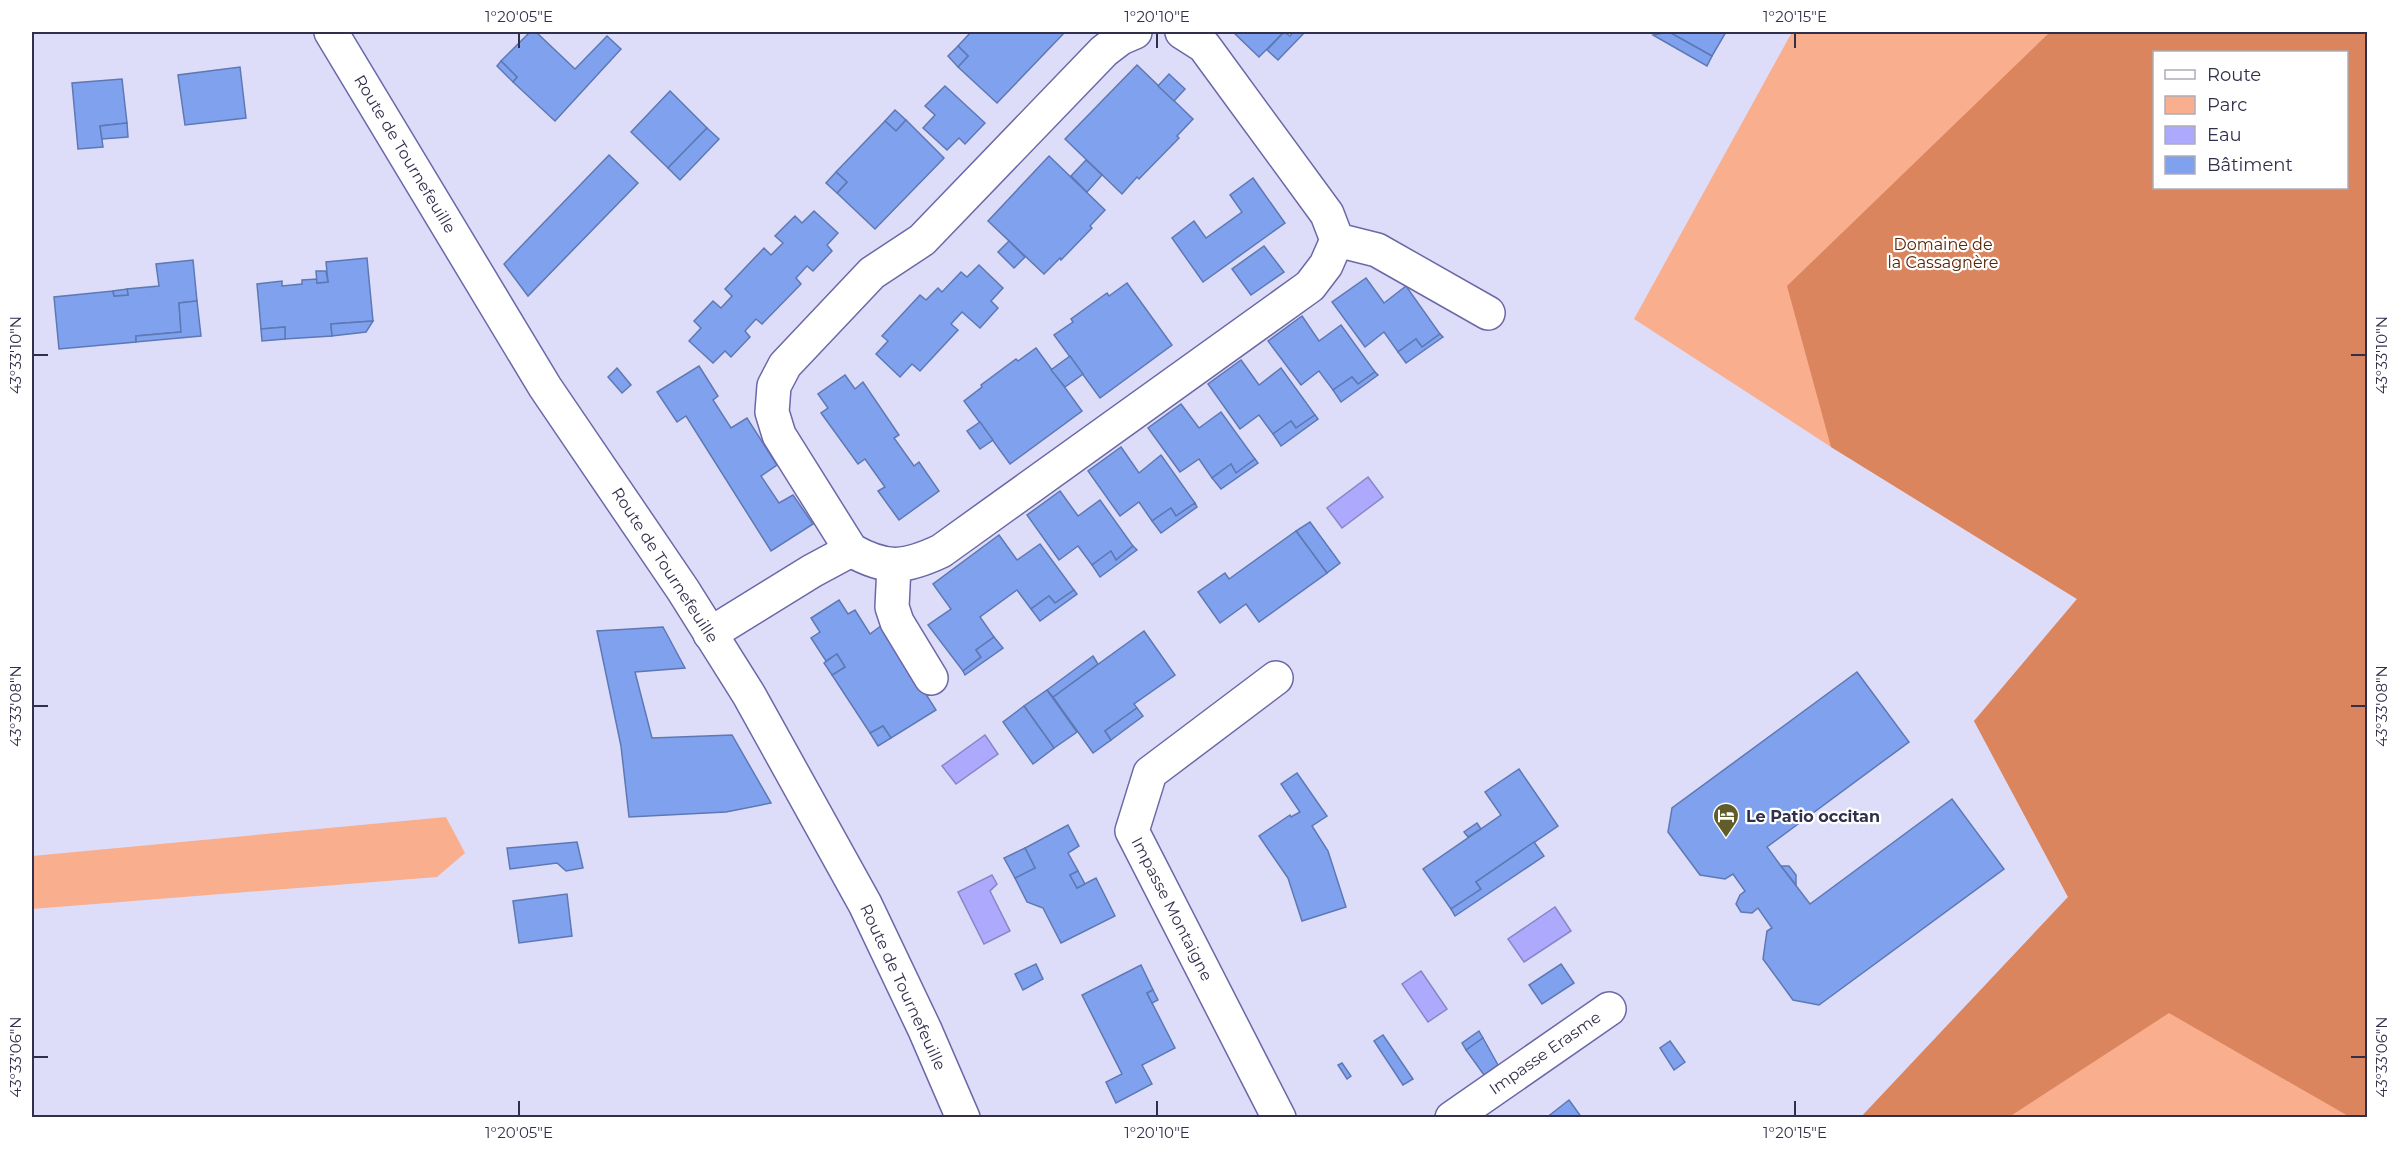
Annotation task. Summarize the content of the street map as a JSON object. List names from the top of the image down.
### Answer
{
  "streets": {
    "street": ["Route de Tournefeuille", "Impasse Montaigne", "Impasse Erasme"]
  },
  "parks": ["Domaine de la Cassagnère"],
  "places": {
    "hotel": ["Le Patio occitan"]
  },
  "legend": [
    "Route",
    "Parc",
    "Eau",
    "Bâtiment"
  ],
  "coordinates": [
    "1°20'05\"E",
    "1°20'10\"E",
    "1°20'15\"E",
    "43°33'10\"N",
    "43°33'08\"N",
    "43°33'06\"N"
  ]
}
